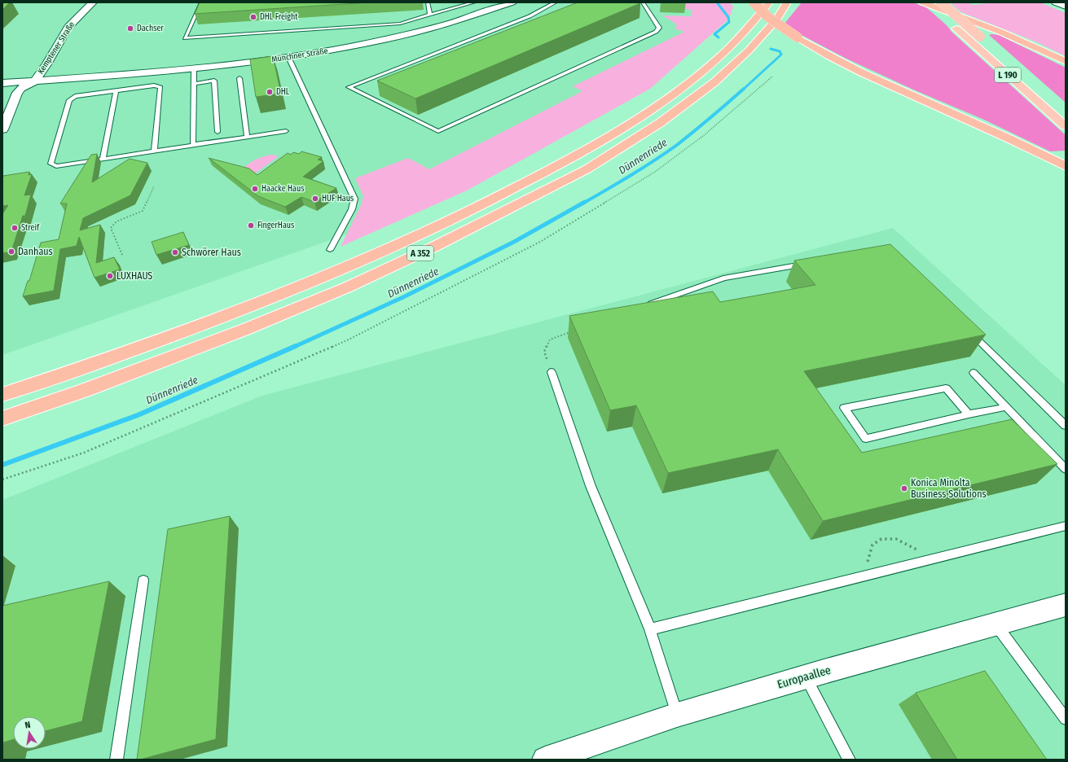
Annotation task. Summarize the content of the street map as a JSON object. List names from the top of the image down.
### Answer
{
  "streets": {
    "highway": ["L 190", "A 352"],
    "street": ["Kemptener Straße", "Münchner Straße", "Europaallee"]
  },
  "crossings": [
    ["Kemptener Straße", "Münchner Straße"]
  ],
  "water": ["Dünnenriede"],
  "places": [
    "DHL Freight",
    "Dachser",
    "DHL",
    "Haacke Haus",
    "HUF Haus",
    "FingerHaus",
    "Streif",
    "Danhaus",
    "Schwörer Haus",
    "LUXHAUS",
    "Konica Minolta Business Solutions"
  ],
  "north": "top"
}
